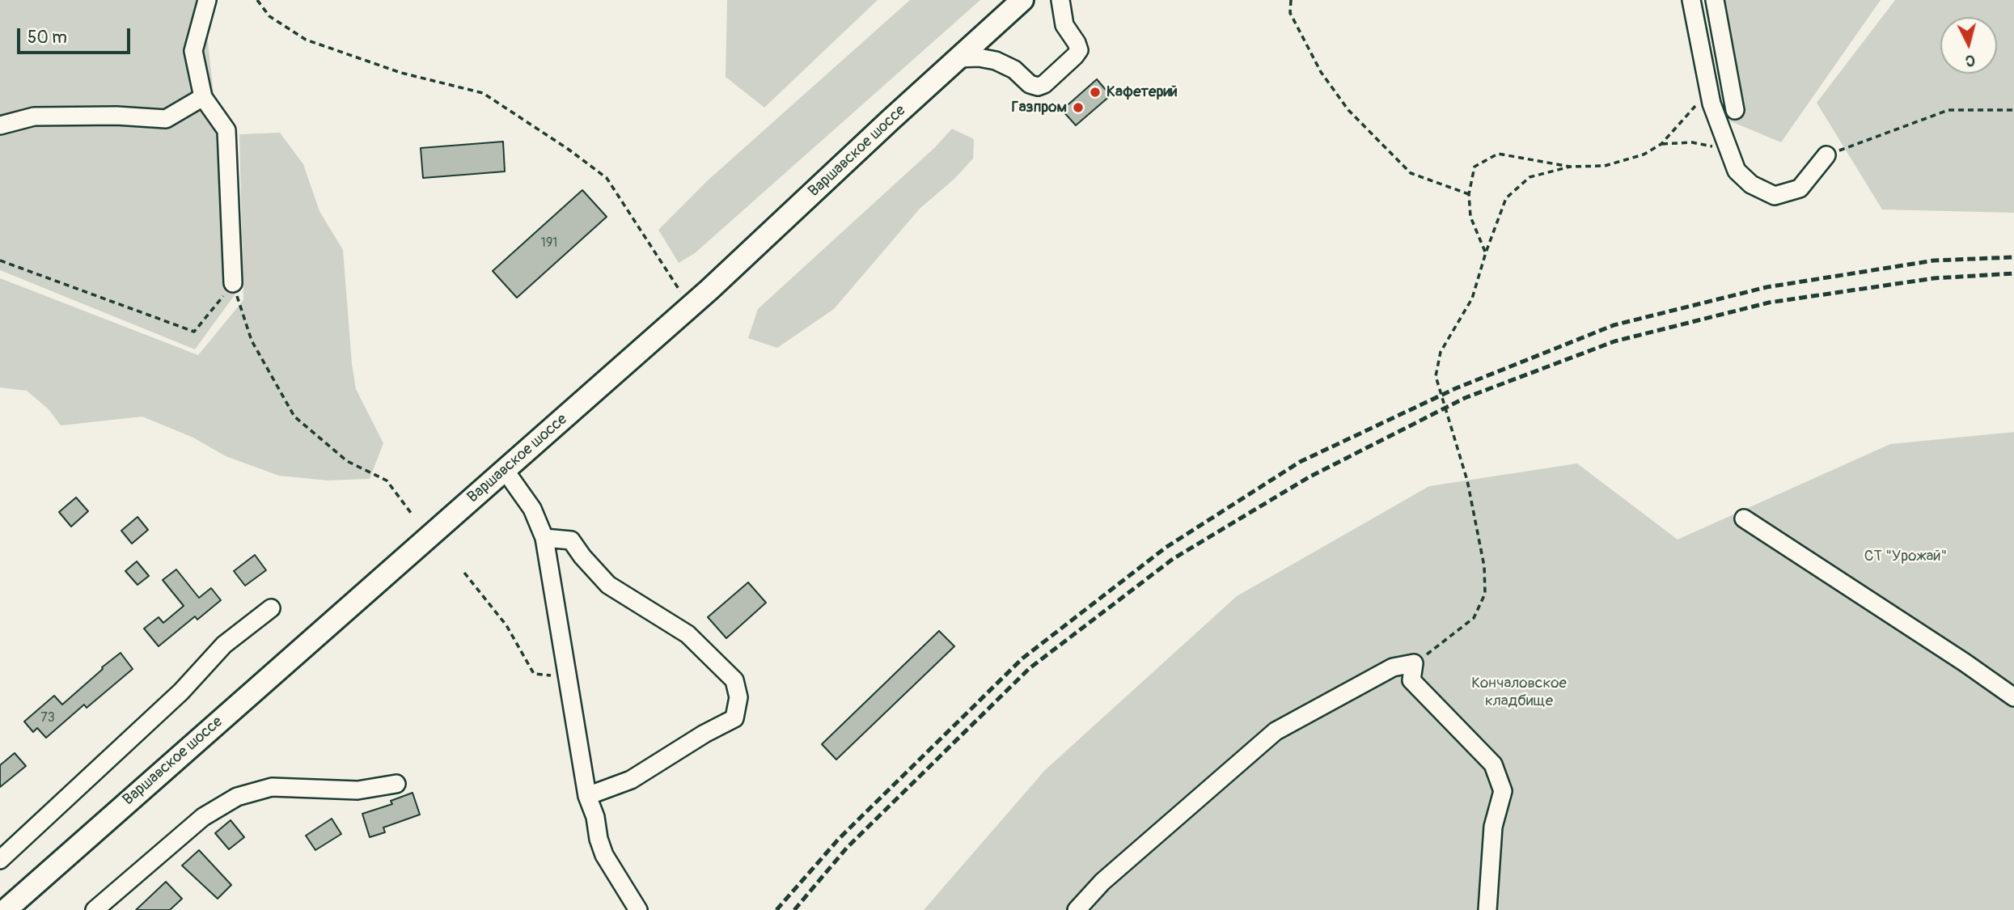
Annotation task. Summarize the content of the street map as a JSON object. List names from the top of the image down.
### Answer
{
  "streets": {
    "main road": ["Варшавское шоссе"]
  },
  "parks": ["СТ \"Урожай\"", "Кончаловское кладбище"],
  "places": ["Кафетерий", "Газпром"],
  "house_numbers": ["191", "73"],
  "scale_bar": "50 m",
  "north": "bottom"
}
